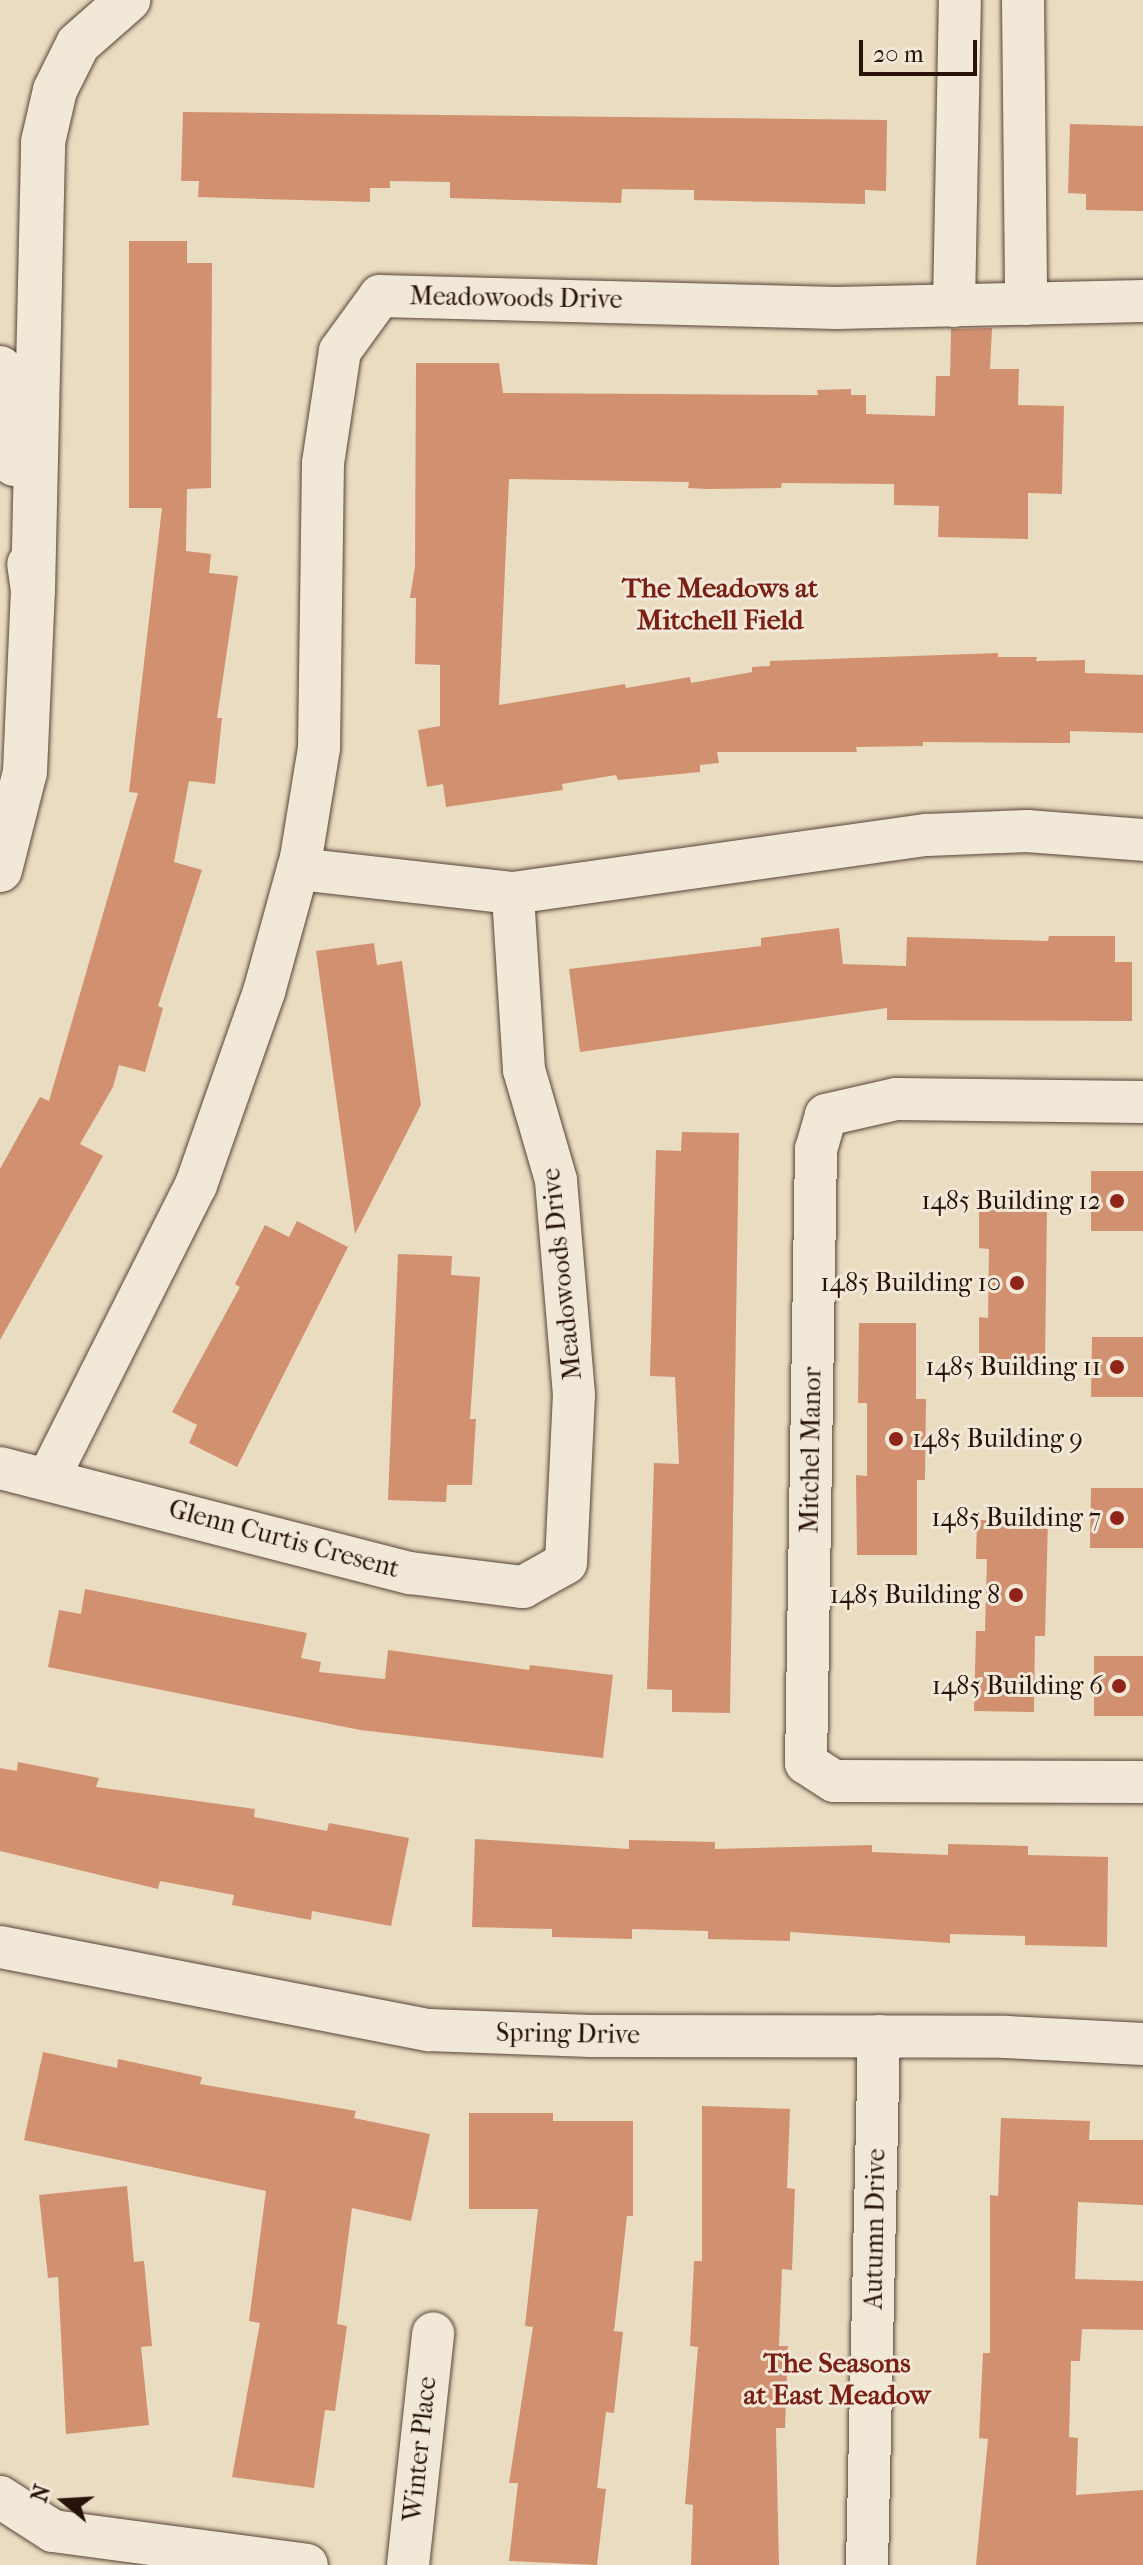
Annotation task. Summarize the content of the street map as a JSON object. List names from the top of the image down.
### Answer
{
  "streets": {
    "street": [
      "Meadowoods Drive",
      "Mitchel Manor",
      "Glenn Curtis Cresent",
      "Spring Drive",
      "Autumn Drive",
      "Winter Place"
    ]
  },
  "crossings": [
    ["Meadowoods Drive", "Glenn Curtis Cresent"],
    ["Spring Drive", "Autumn Drive"]
  ],
  "districts": ["The Meadows at Mitchell Field", "The Seasons at East Meadow"],
  "places": [
    "1485 Building 12",
    "1485 Building 10",
    "1485 Building 11",
    "1485 Building 9",
    "1485 Building 7",
    "1485 Building 8",
    "1485 Building 6"
  ],
  "scale_bar": "20 m",
  "north": "left"
}
